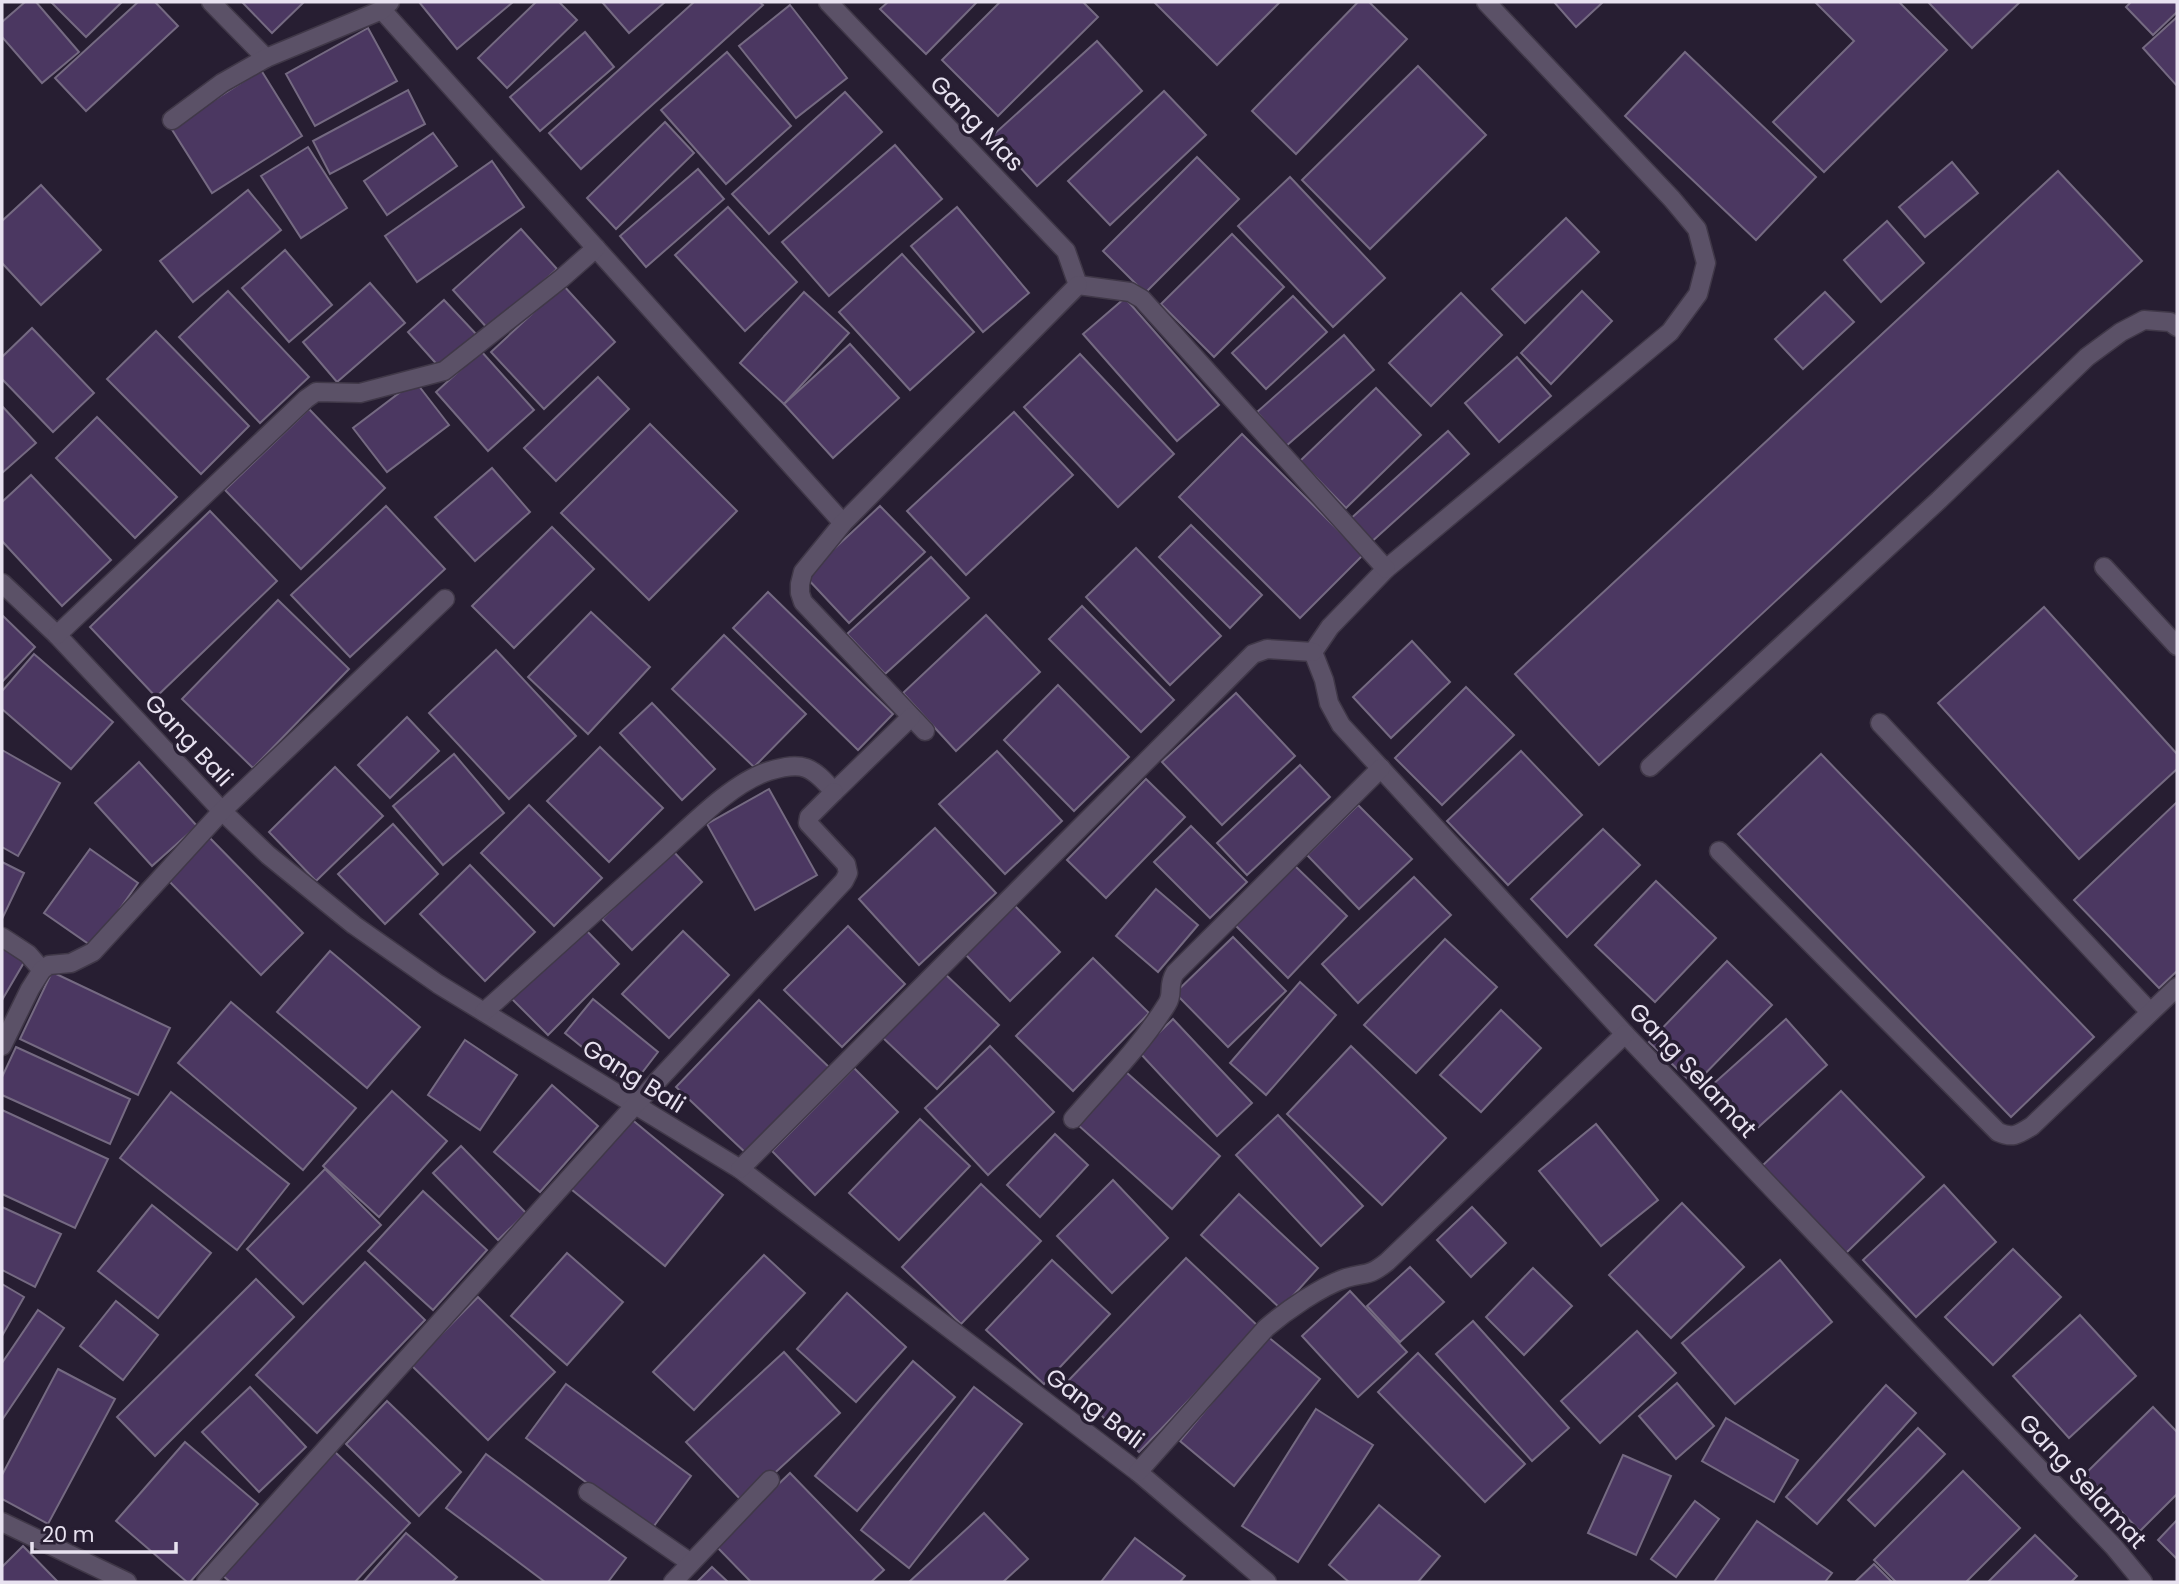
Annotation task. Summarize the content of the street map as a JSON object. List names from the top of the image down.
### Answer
{
  "streets": {
    "street": ["Gang Mas", "Gang Bali", "Gang Selamat"]
  },
  "scale_bar": "20 m"
}
